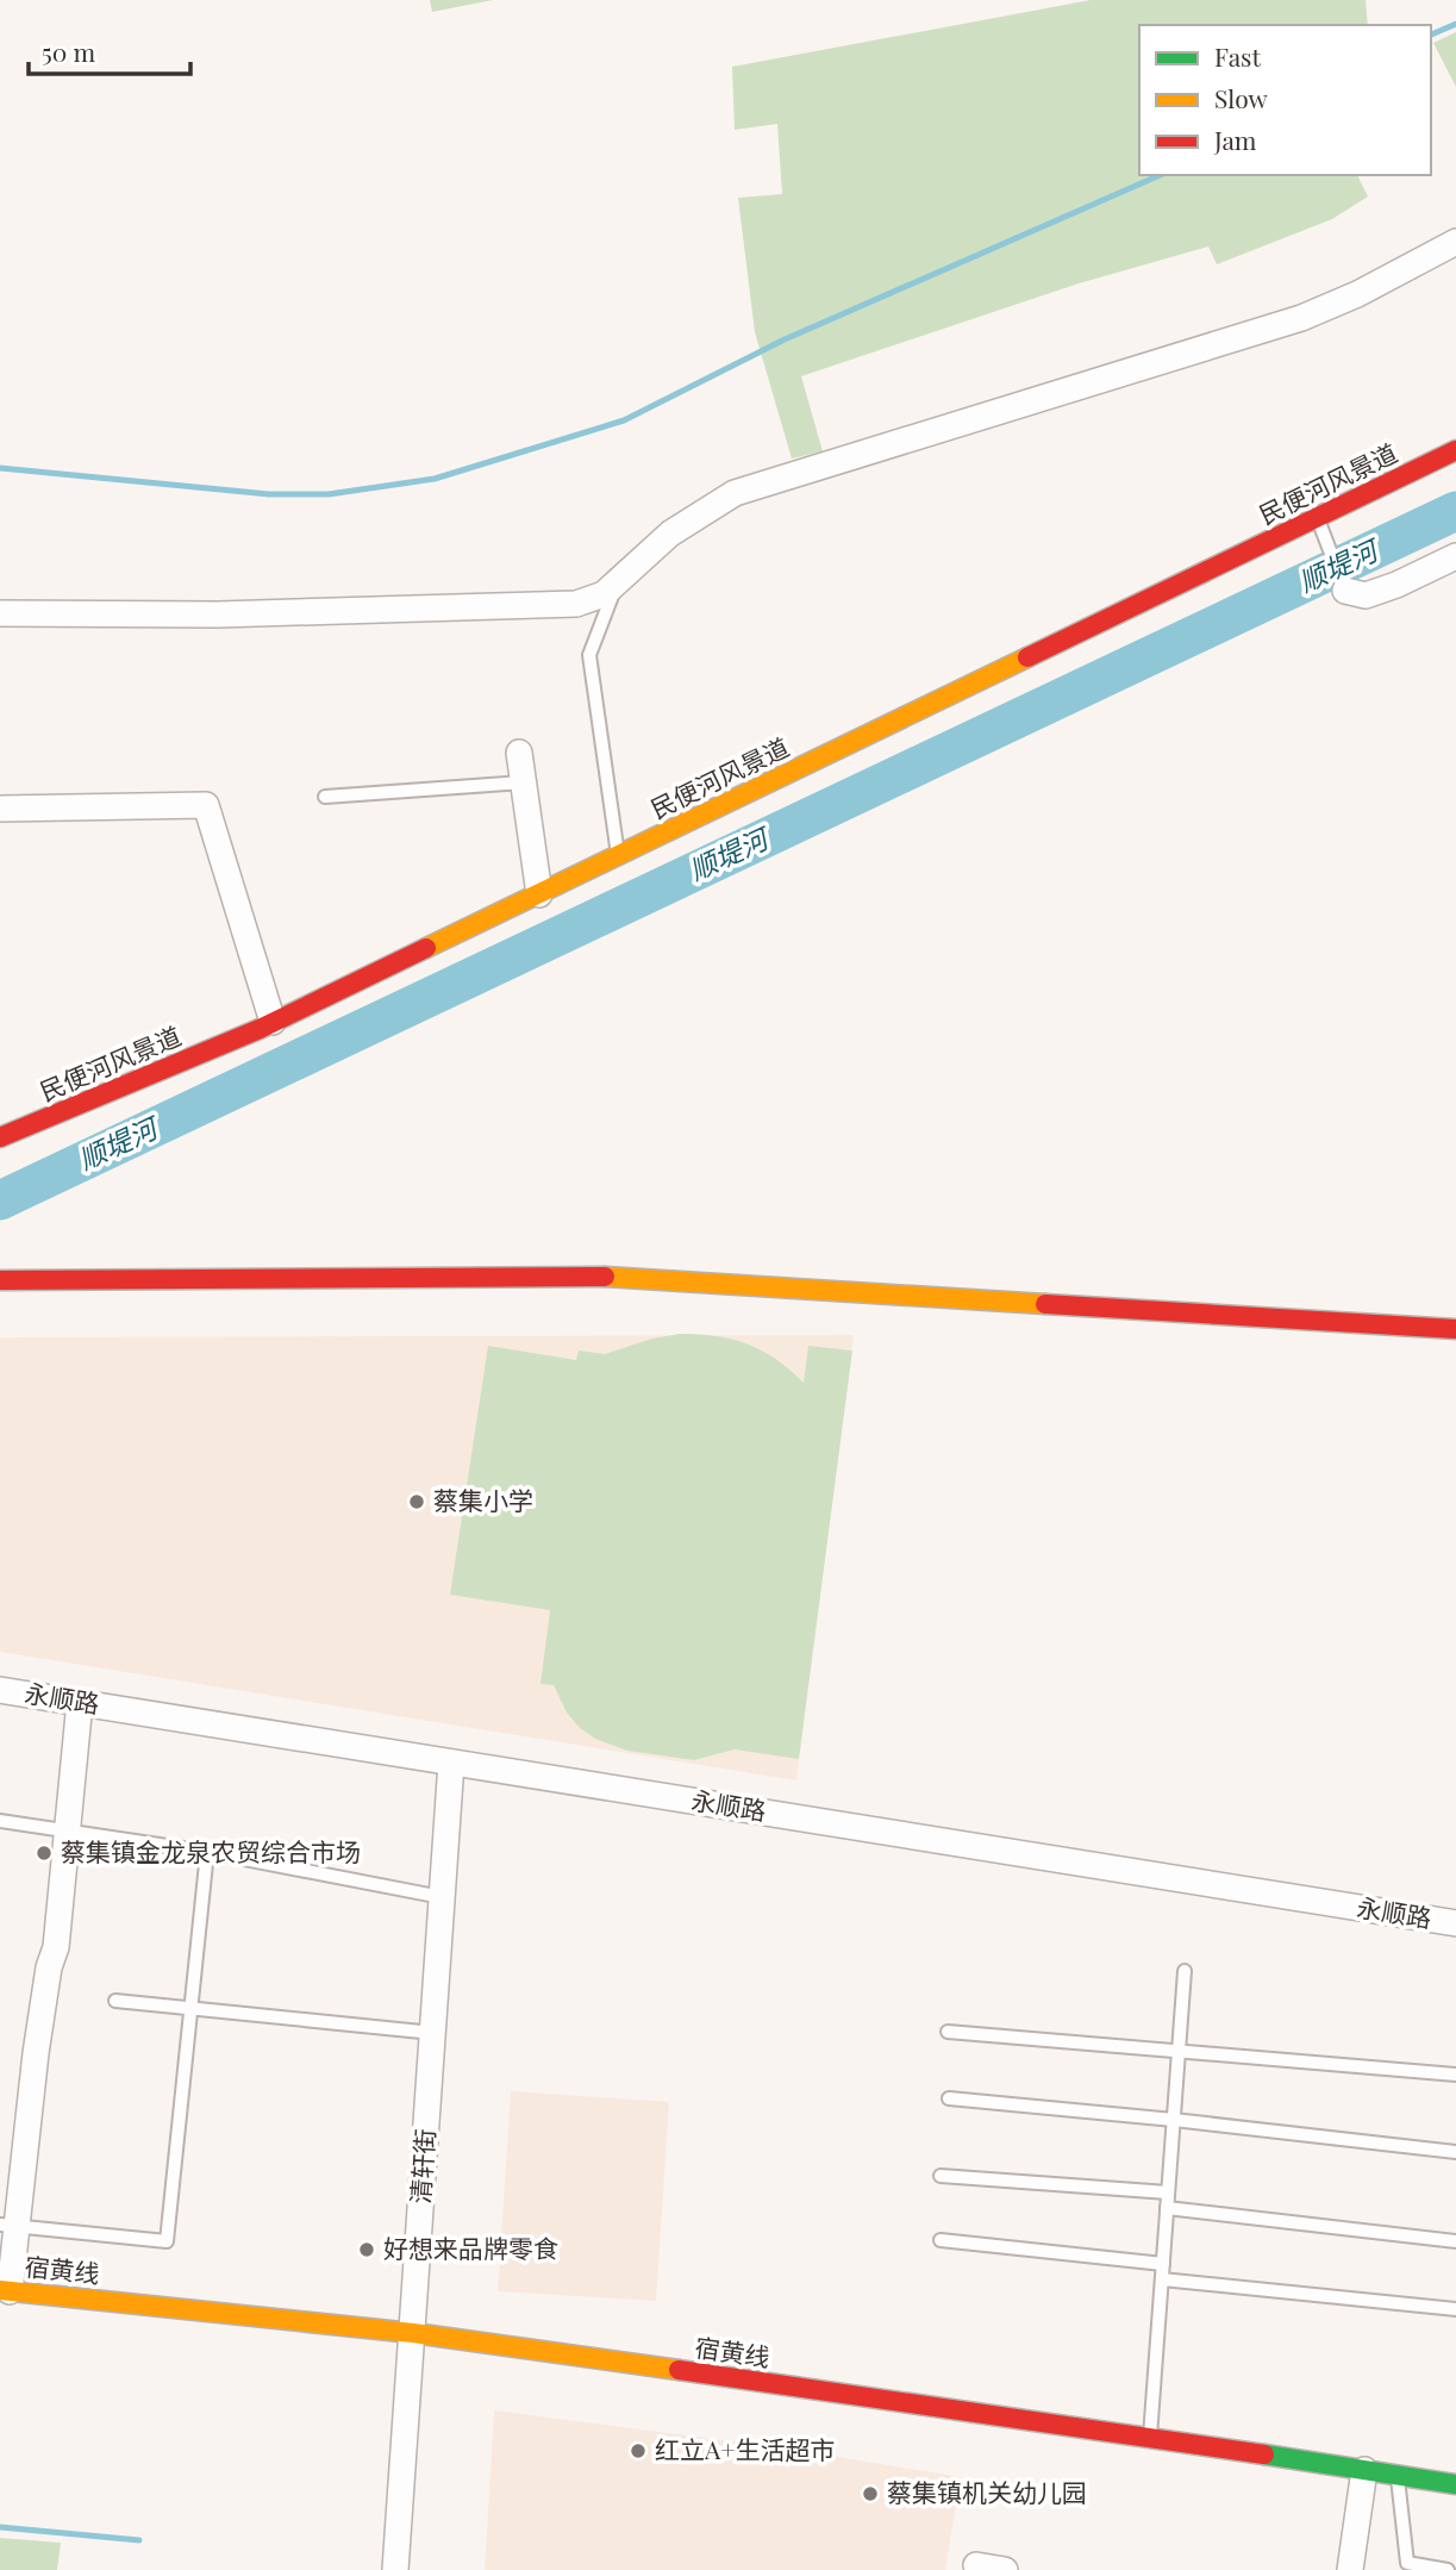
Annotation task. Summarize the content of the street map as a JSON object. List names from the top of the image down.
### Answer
{
  "streets": {
    "street": [
      "民便河风景道",
      "永顺路",
      "清轩街",
      "宿黄线"
    ]
  },
  "crossings": [
    ["永顺路", "清轩街"],
    ["清轩街", "宿黄线"]
  ],
  "water": ["顺堤河"],
  "places": [
    "蔡集小学",
    "蔡集镇金龙泉农贸综合市场",
    "好想来品牌零食",
    "红立A+生活超市",
    "蔡集镇机关幼儿园"
  ],
  "legend": ["Fast", "Slow", "Jam"],
  "scale_bar": "50 m"
}
